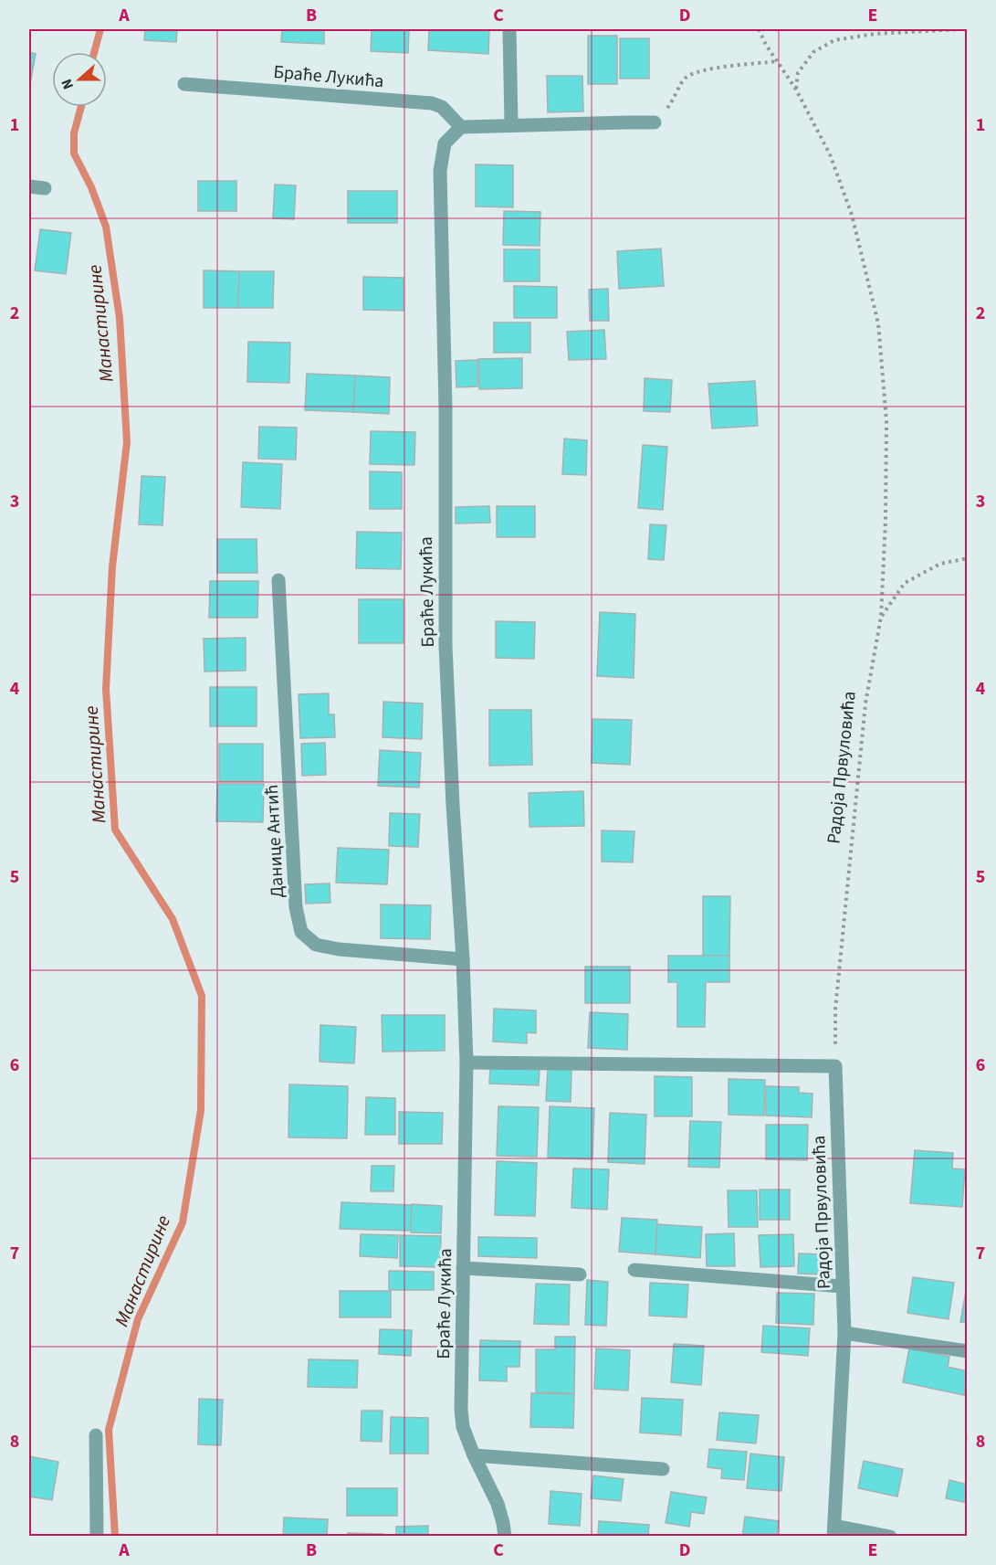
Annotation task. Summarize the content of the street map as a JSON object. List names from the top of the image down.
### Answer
{
  "streets": {
    "street": ["Браће Лукића", "Радоја Првуловића", "Данице Антић"]
  },
  "crossings": [
    ["Браће Лукића", "Данице Антић"]
  ],
  "water": ["Манастирине"],
  "north": "left",
  "grid": {
    "columns": [
      "A",
      "B",
      "C",
      "D",
      "E"
    ],
    "rows": [
      "1",
      "2",
      "3",
      "4",
      "5",
      "6",
      "7",
      "8"
    ]
  }
}
